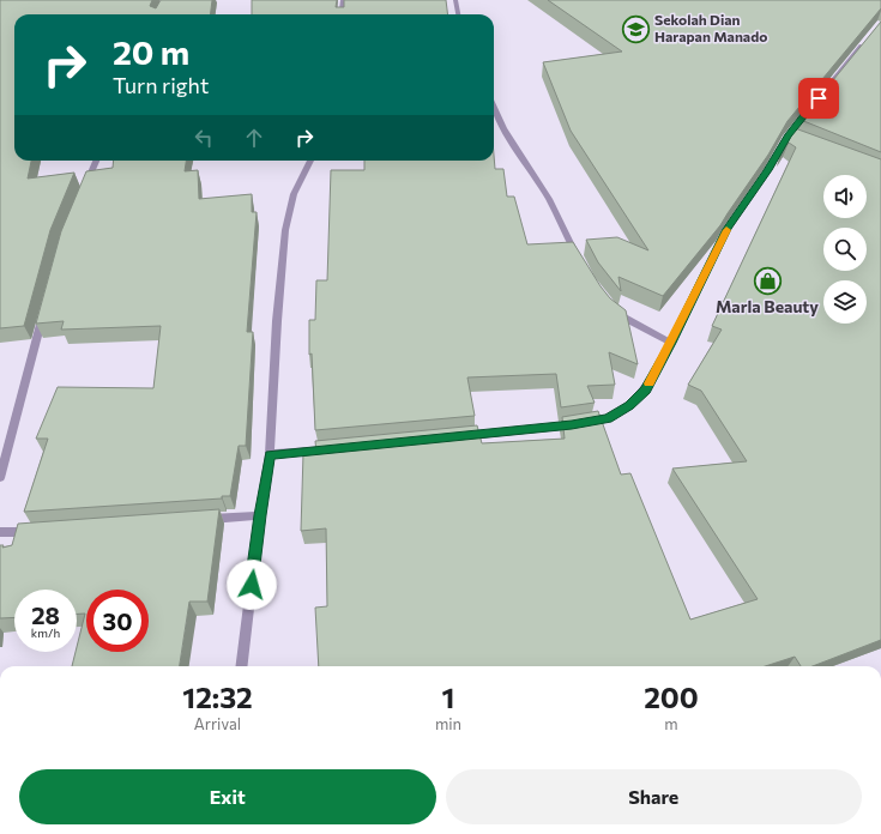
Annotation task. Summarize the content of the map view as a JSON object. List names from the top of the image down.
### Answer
{
  "places": {
    "school or university": ["Sekolah Dian Harapan Manado"],
    "shop": ["Marla Beauty"]
  },
  "page": {
    "turn": ["20 m", "Turn right"],
    "speed": "28 km/h",
    "limit": "30",
    "eta": [
      "12:32",
      "Arrival",
      "1",
      "min",
      "200",
      "m"
    ],
    "buttons": ["Exit", "Share"]
  }
}
